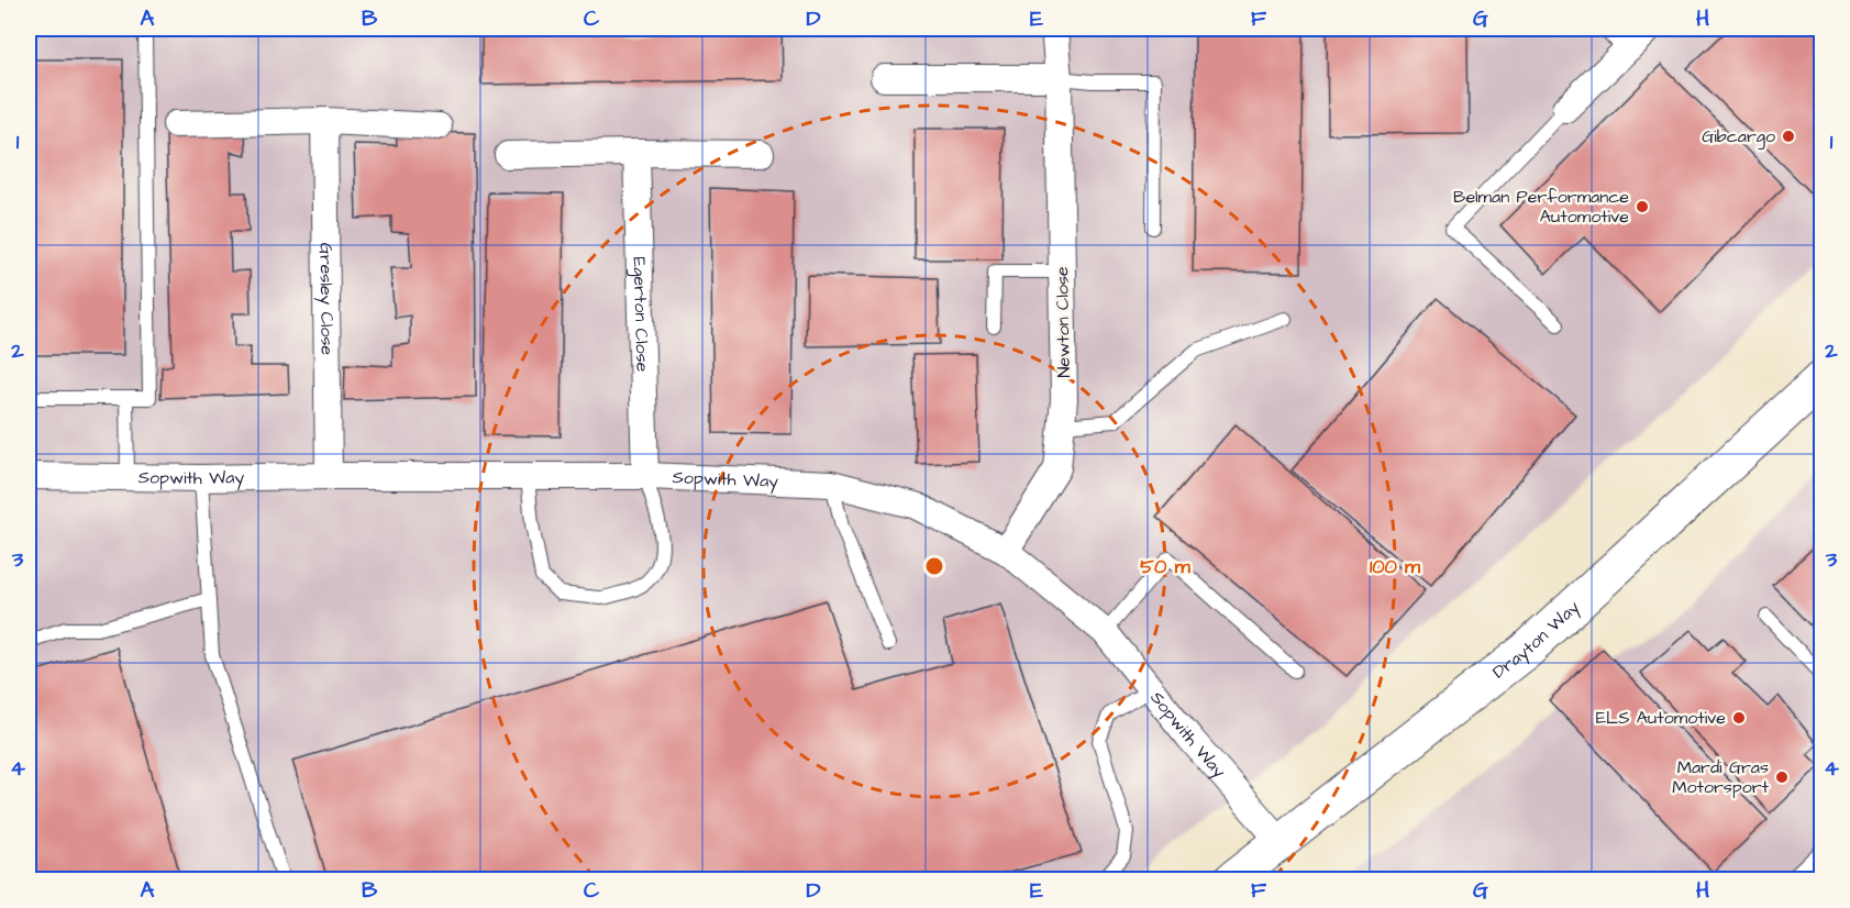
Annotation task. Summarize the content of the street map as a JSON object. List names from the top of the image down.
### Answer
{
  "streets": {
    "main road": ["Drayton Way"],
    "street": [
      "Gresley Close",
      "Egerton Close",
      "Newton Close",
      "Sopwith Way"
    ]
  },
  "crossings": [
    ["Gresley Close", "Sopwith Way"],
    ["Egerton Close", "Sopwith Way"],
    ["Newton Close", "Sopwith Way"],
    ["Sopwith Way", "Drayton Way"]
  ],
  "places": [
    "Gibcargo",
    "Belman Performance Automotive",
    "ELS Automotive",
    "Mardi Gras Motorsport"
  ],
  "grid": {
    "columns": [
      "A",
      "B",
      "C",
      "D",
      "E",
      "F",
      "G",
      "H"
    ],
    "rows": [
      "1",
      "2",
      "3",
      "4"
    ]
  },
  "rings": ["50 m", "100 m"]
}
